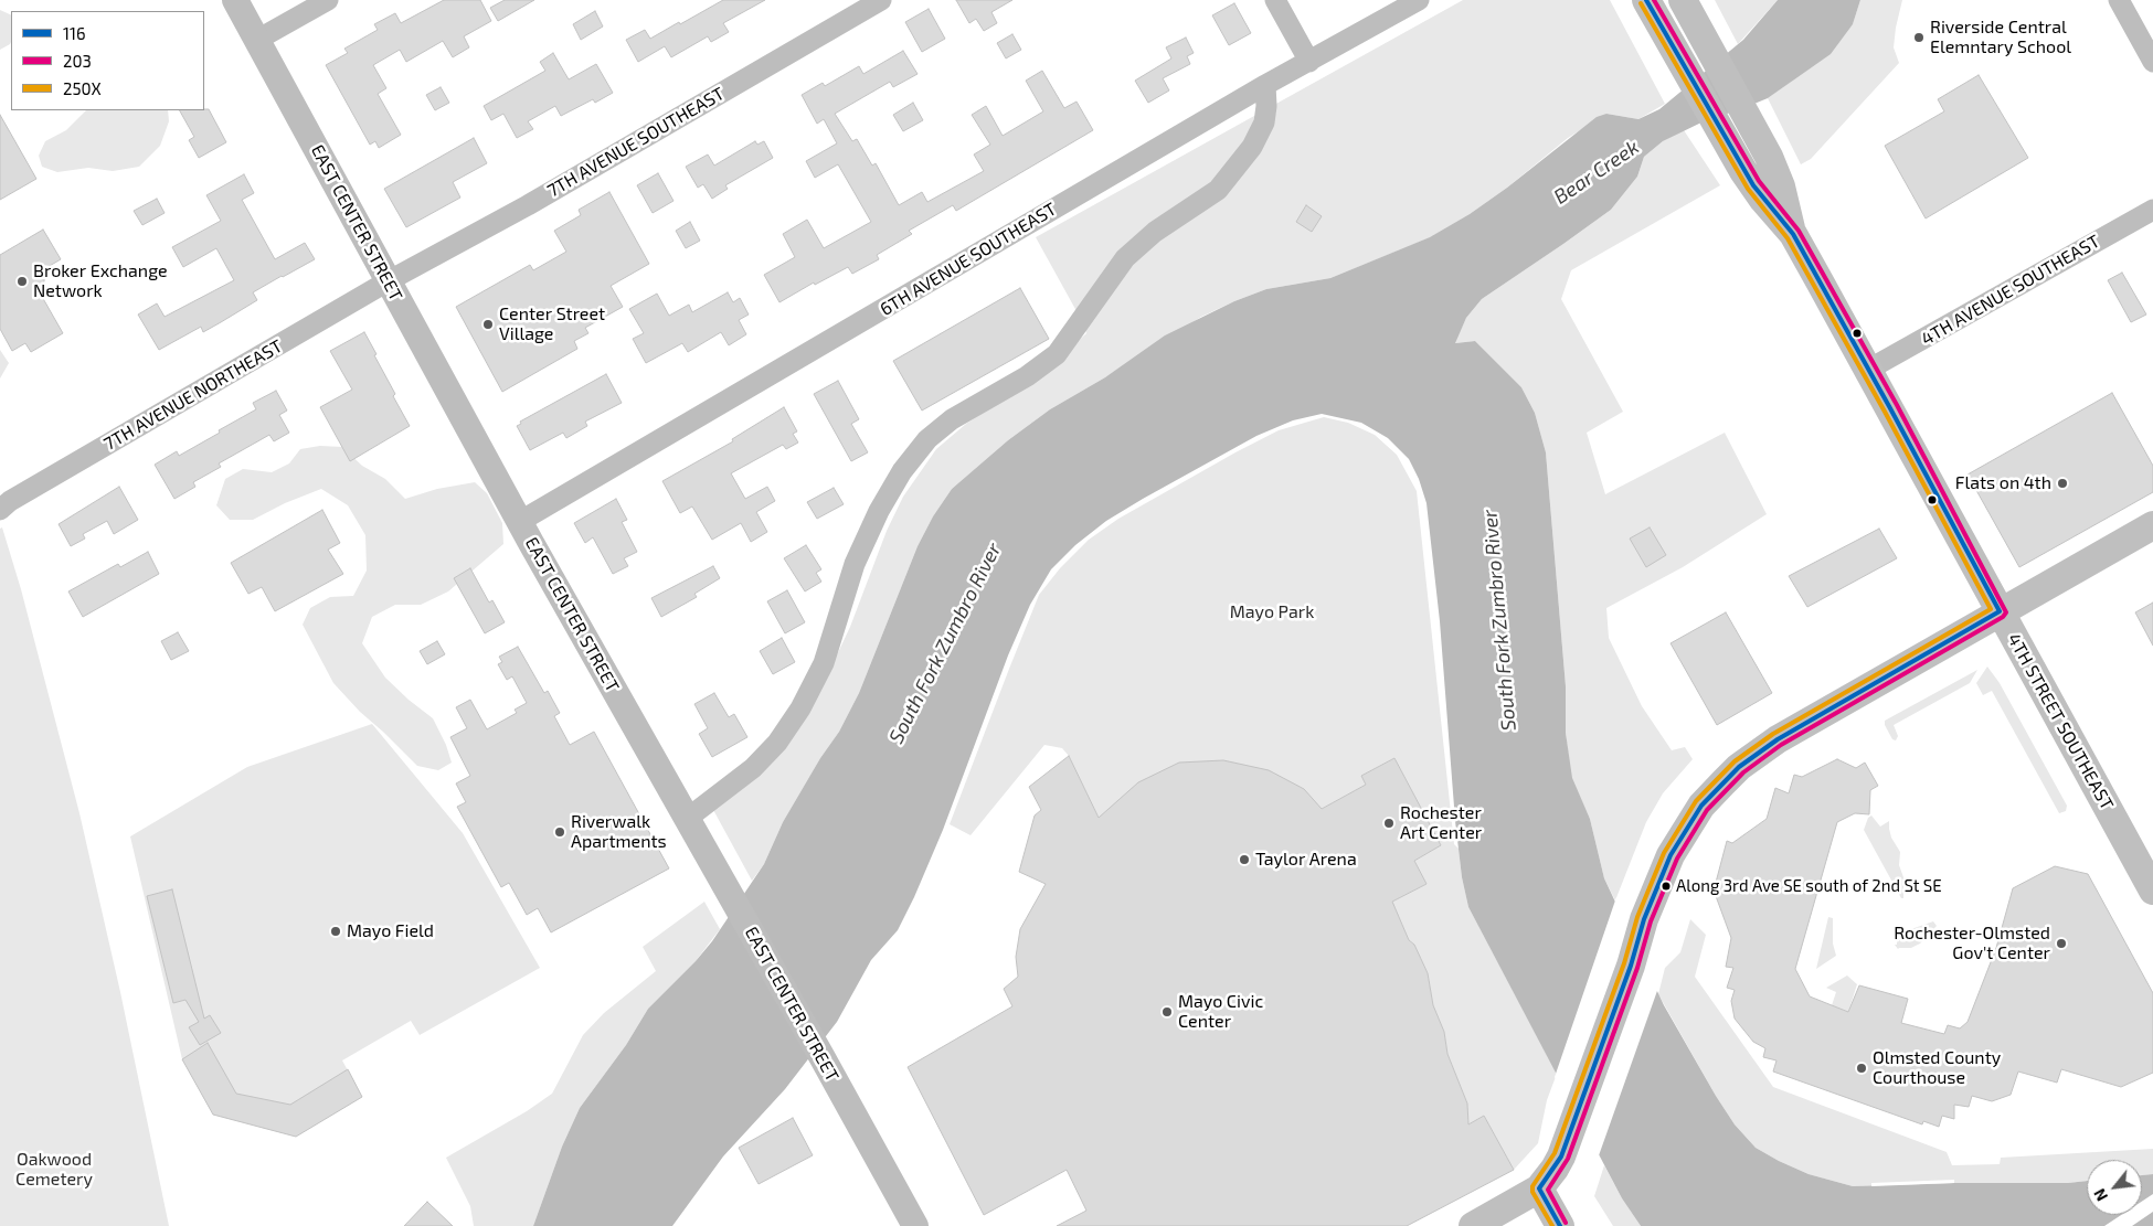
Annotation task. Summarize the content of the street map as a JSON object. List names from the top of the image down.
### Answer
{
  "streets": {
    "main road": ["4TH STREET SOUTHEAST"],
    "street": [
      "7TH AVENUE SOUTHEAST",
      "EAST CENTER STREET",
      "6TH AVENUE SOUTHEAST",
      "4TH AVENUE SOUTHEAST",
      "7TH AVENUE NORTHEAST"
    ]
  },
  "crossings": [
    ["7TH AVENUE SOUTHEAST", "EAST CENTER STREET"],
    ["7TH AVENUE SOUTHEAST", "7TH AVENUE NORTHEAST"],
    ["EAST CENTER STREET", "6TH AVENUE SOUTHEAST"],
    ["EAST CENTER STREET", "7TH AVENUE NORTHEAST"],
    ["4TH AVENUE SOUTHEAST", "4TH STREET SOUTHEAST"]
  ],
  "water": ["Bear Creek", "South Fork Zumbro River"],
  "parks": ["Mayo Park", "Oakwood Cemetery"],
  "places": [
    "Riverside Central Elemntary School",
    "Broker Exchange Network",
    "Center Street Village",
    "Flats on 4th",
    "Rochester Art Center",
    "Riverwalk Apartments",
    "Taylor Arena",
    "Along 3rd Ave SE south of 2nd St SE",
    "Mayo Field",
    "Rochester-Olmsted Gov't Center",
    "Mayo Civic Center",
    "Olmsted County Courthouse"
  ],
  "lines": ["transit line 116", "transit line 203", "transit line 250X"],
  "legend": ["116", "203", "250X"],
  "north": "bottom left"
}
